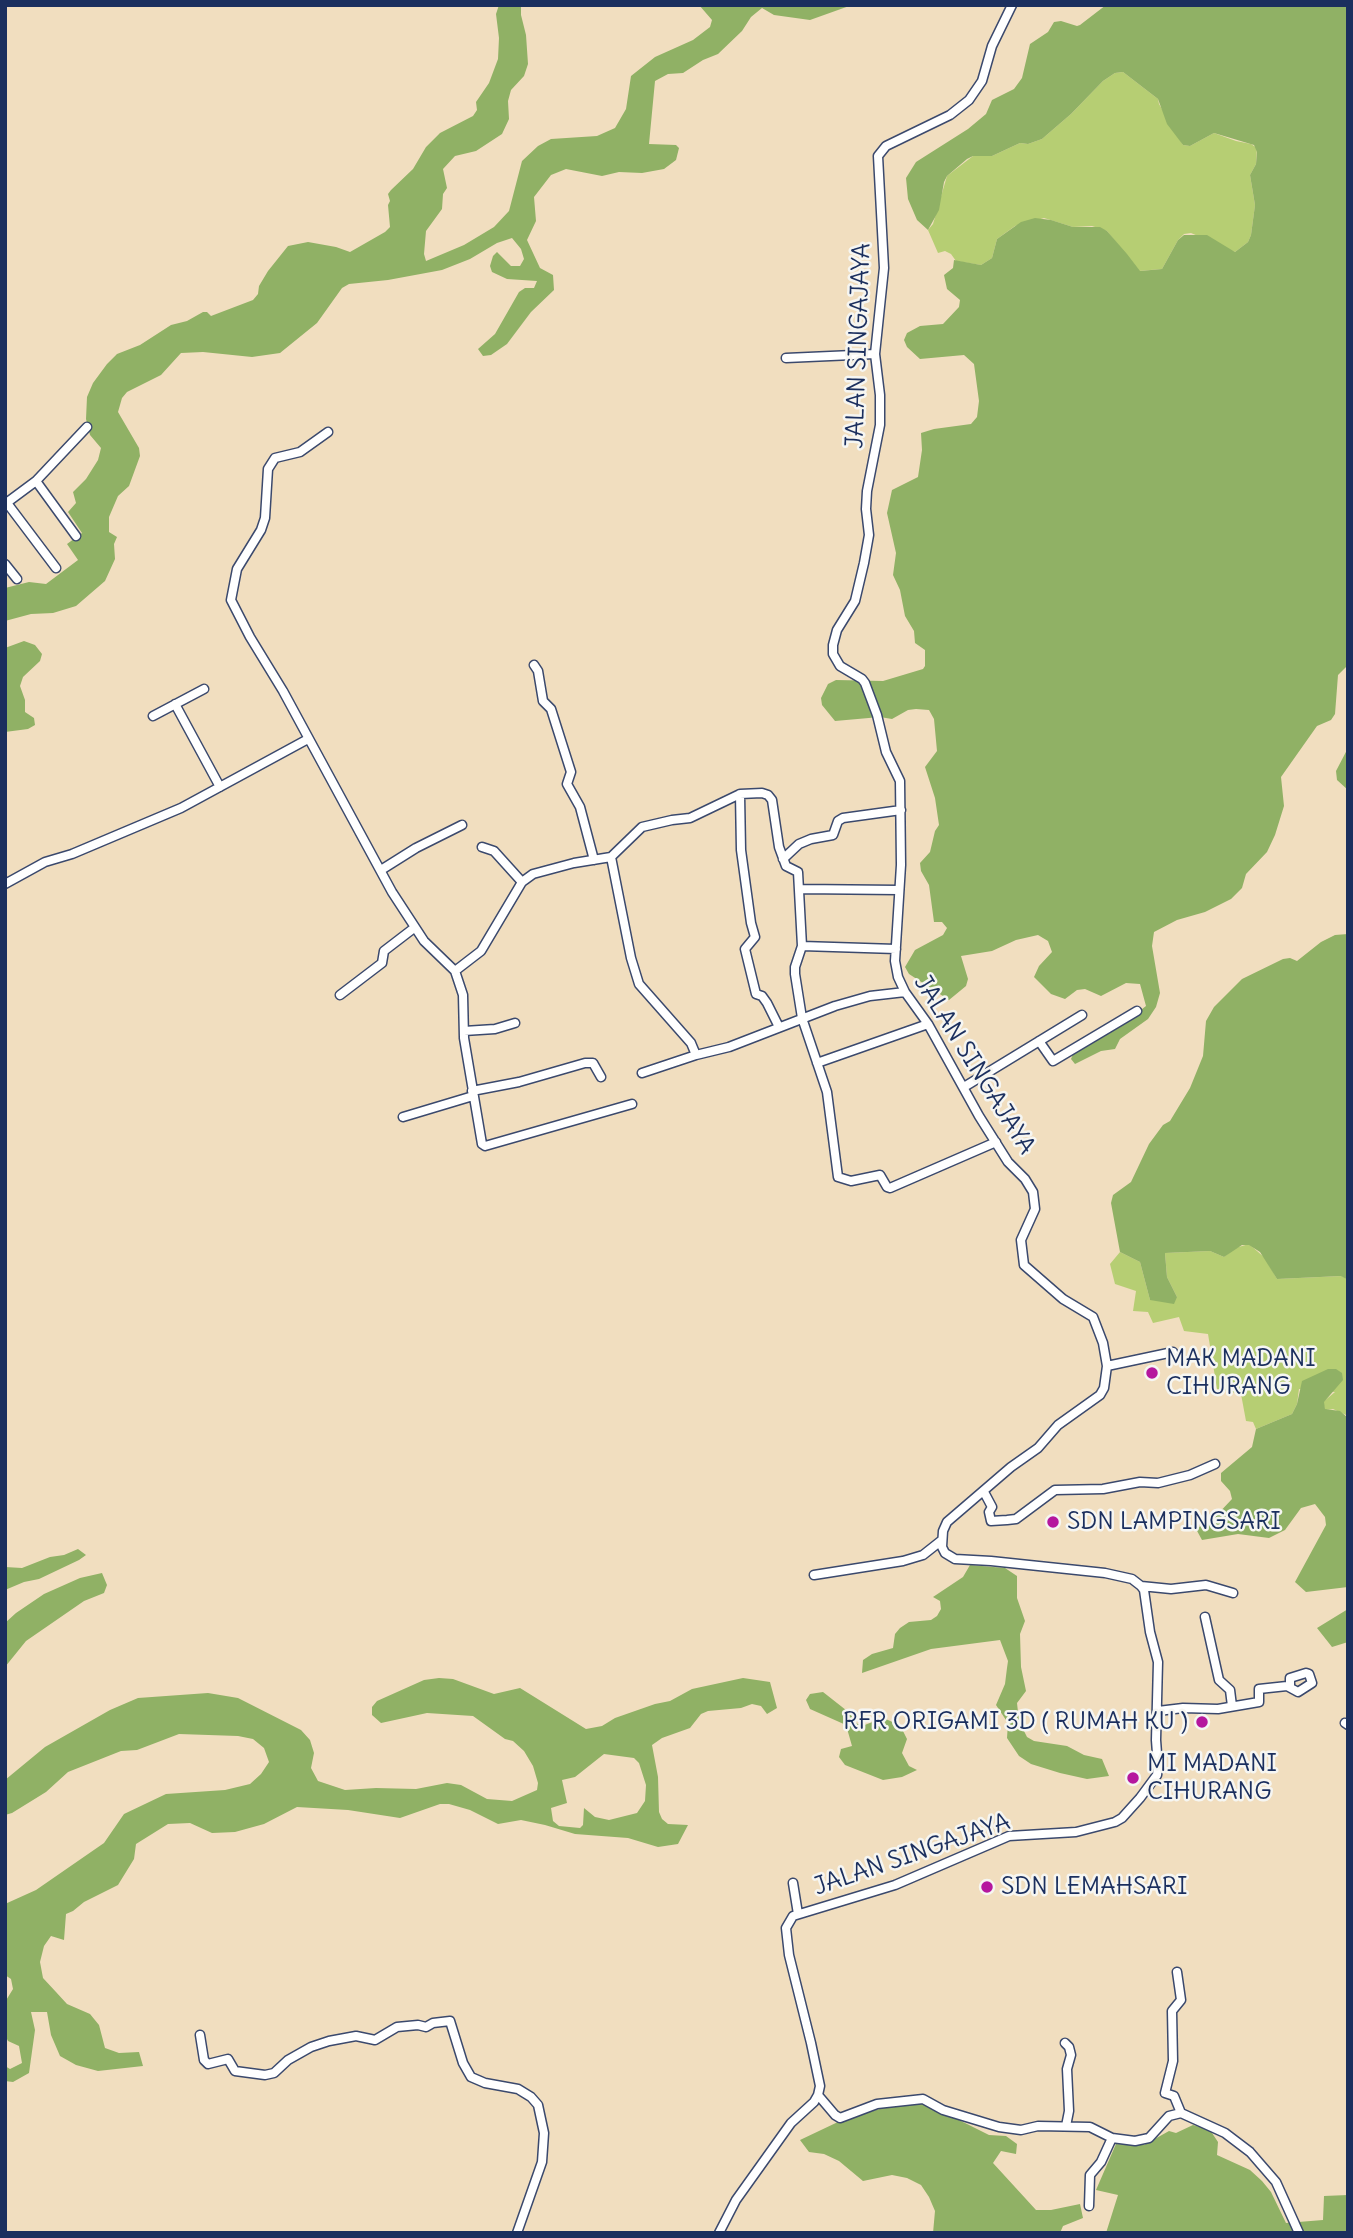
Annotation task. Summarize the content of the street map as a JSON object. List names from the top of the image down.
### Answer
{
  "streets": {
    "street": ["JALAN SINGAJAYA"]
  },
  "places": [
    "MAK MADANI CIHURANG",
    "SDN LAMPINGSARI",
    "RFR ORIGAMI 3D ( RUMAH KU )",
    "MI MADANI CIHURANG",
    "SDN LEMAHSARI"
  ]
}
